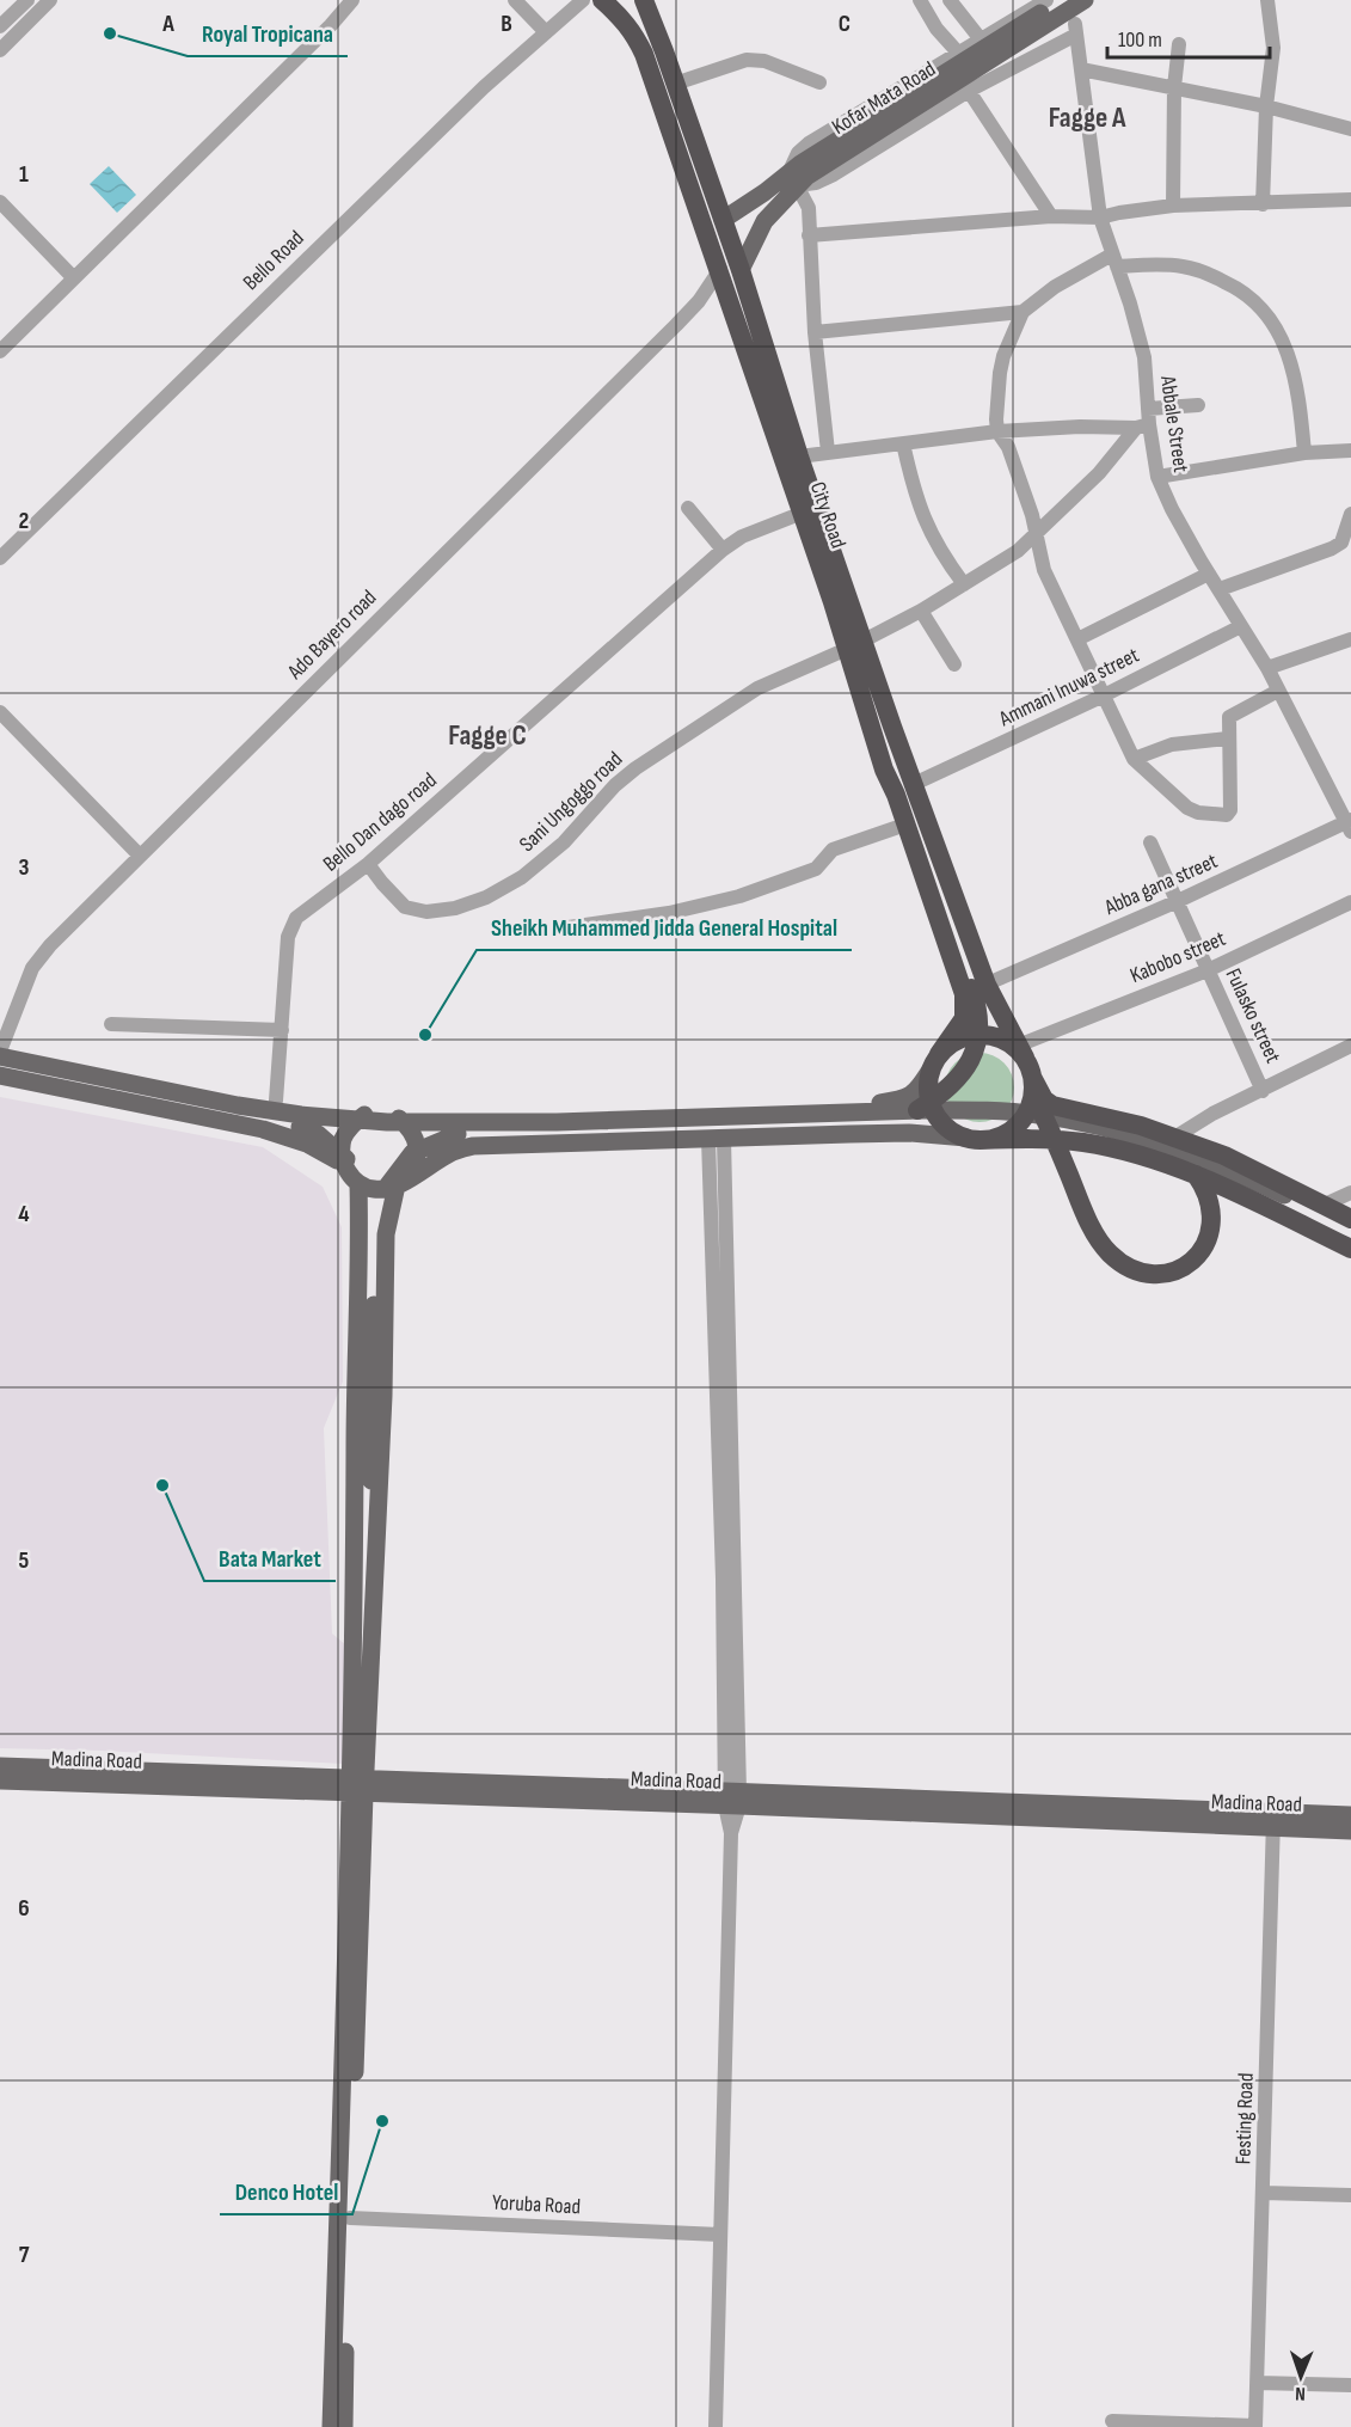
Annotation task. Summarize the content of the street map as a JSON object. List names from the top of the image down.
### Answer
{
  "streets": {
    "highway": ["City Road"],
    "main road": ["Kofar Mata Road", "Madina Road"],
    "street": [
      "Bello Road",
      "Abbale Street",
      "Ado Bayero road",
      "Ammani Inuwa street",
      "Sani Ungoggo road",
      "Bello Dan dago road",
      "Abba gana street",
      "Kabobo street",
      "Fulasko street",
      "Festing Road",
      "Yoruba Road"
    ]
  },
  "crossings": [
    ["Kofar Mata Road", "City Road"],
    ["Abbale Street", "Ammani Inuwa street"],
    ["Abbale Street", "Sani Ungoggo road"],
    ["Abbale Street", "Abba gana street"],
    ["City Road", "Ado Bayero road"],
    ["City Road", "Ammani Inuwa street"],
    ["City Road", "Sani Ungoggo road"],
    ["City Road", "Bello Dan dago road"],
    ["City Road", "Abba gana street"],
    ["City Road", "Kabobo street"],
    ["Sani Ungoggo road", "Bello Dan dago road"],
    ["Abba gana street", "Fulasko street"],
    ["Kabobo street", "Fulasko street"],
    ["Madina Road", "Festing Road"]
  ],
  "districts": ["Fagge A", "Fagge C"],
  "places": [
    "Royal Tropicana",
    "Sheikh Muhammed Jidda General Hospital",
    "Bata Market",
    "Denco Hotel"
  ],
  "scale_bar": "100 m",
  "north": "bottom",
  "grid": {
    "columns": ["A", "B", "C"],
    "rows": [
      "1",
      "2",
      "3",
      "4",
      "5",
      "6",
      "7"
    ]
  }
}
